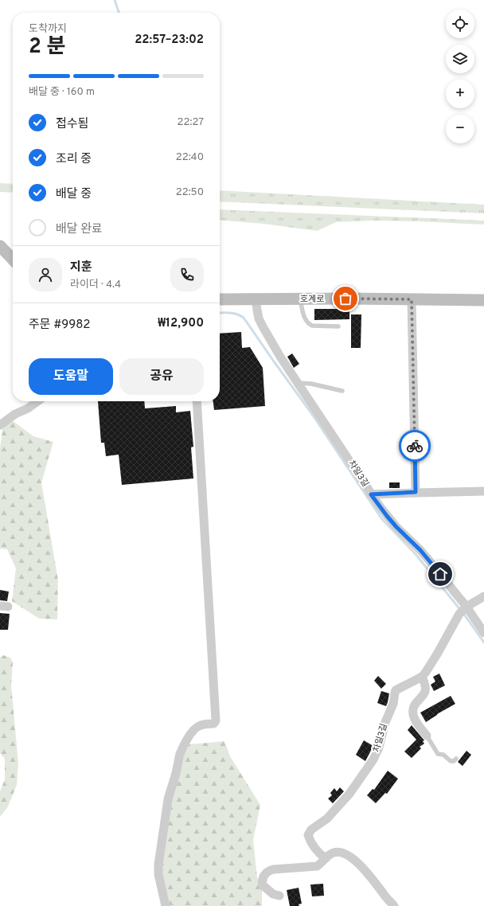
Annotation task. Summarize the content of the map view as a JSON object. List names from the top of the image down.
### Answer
{
  "streets": {
    "street": ["호계로", "차일3길"]
  },
  "crossings": [
    ["호계로", "차일3길"]
  ],
  "page": {
    "map_buttons": ["+", "−"],
    "heading": ["2 분", "도착까지", "22:57–23:02"],
    "panel": [
      "지훈",
      "라이더 · 4.4",
      "주문 #9982",
      "₩12,900"
    ],
    "bar": "배달 중 · 160 m",
    "list": [
      ["접수됨", "22:27"],
      ["조리 중", "22:40"],
      ["배달 중", "22:50"],
      "배달 완료"
    ],
    "buttons": ["도움말", "공유"]
  }
}
